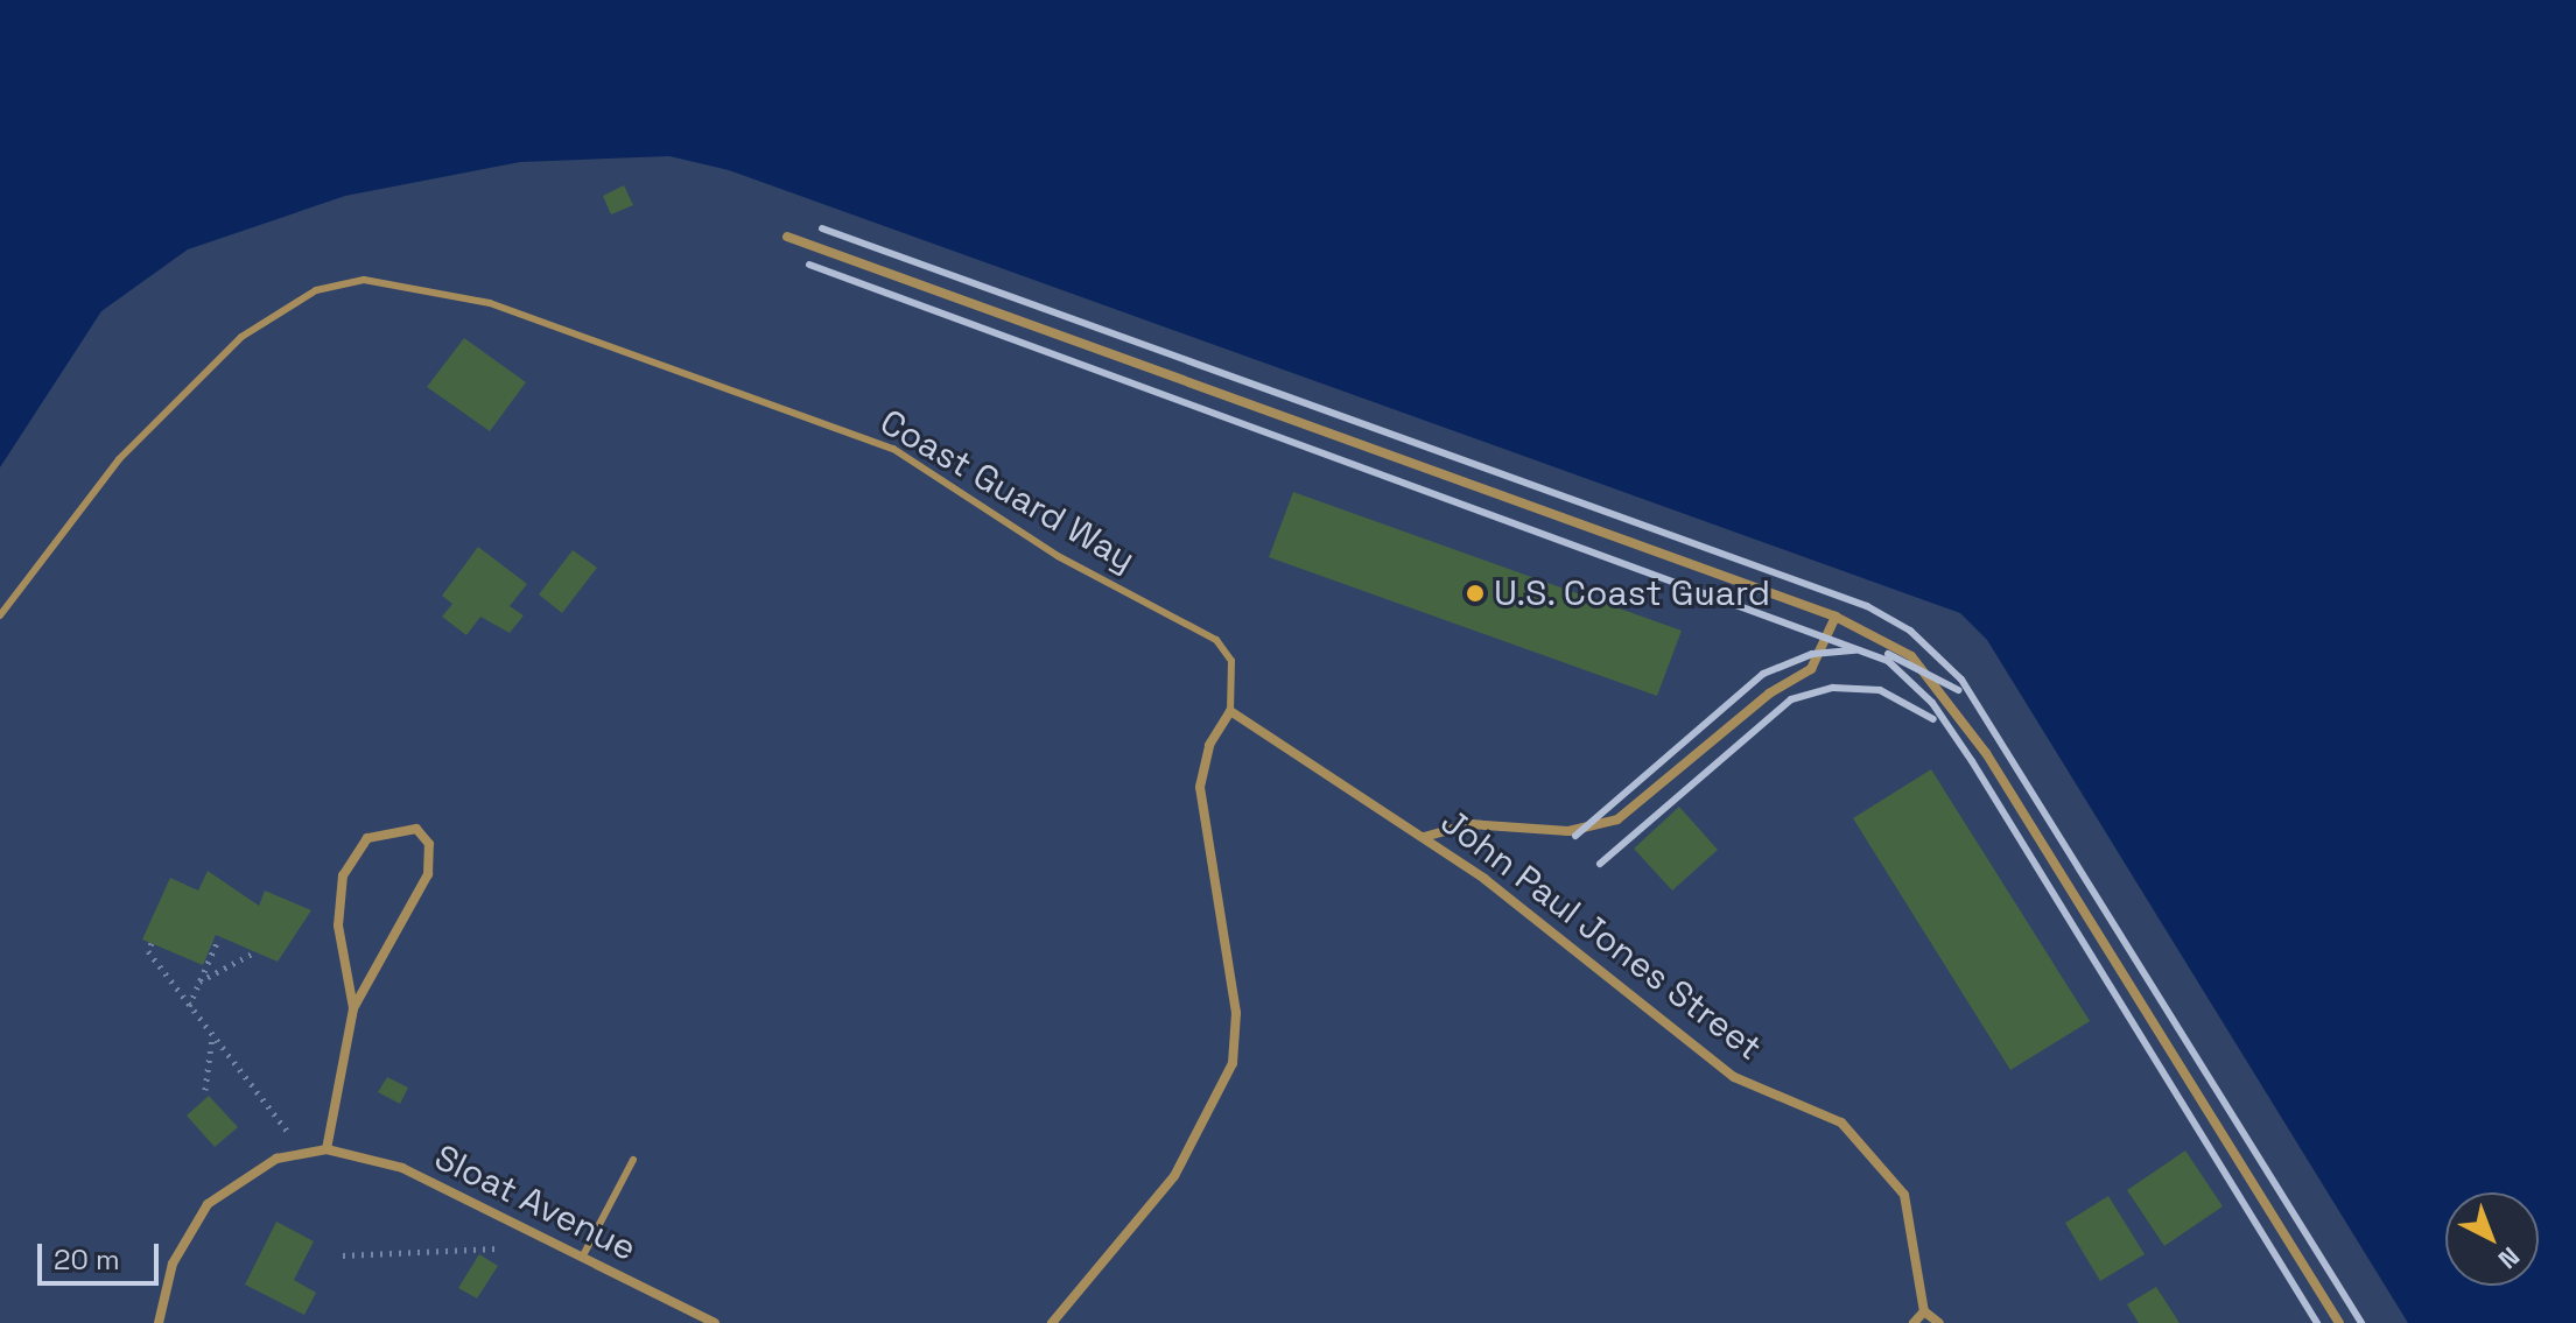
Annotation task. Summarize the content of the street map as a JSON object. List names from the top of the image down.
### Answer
{
  "streets": {
    "street": ["Coast Guard Way", "John Paul Jones Street", "Sloat Avenue"]
  },
  "crossings": [
    ["Coast Guard Way", "John Paul Jones Street"]
  ],
  "places": ["U.S. Coast Guard"],
  "scale_bar": "20 m",
  "north": "bottom right"
}
